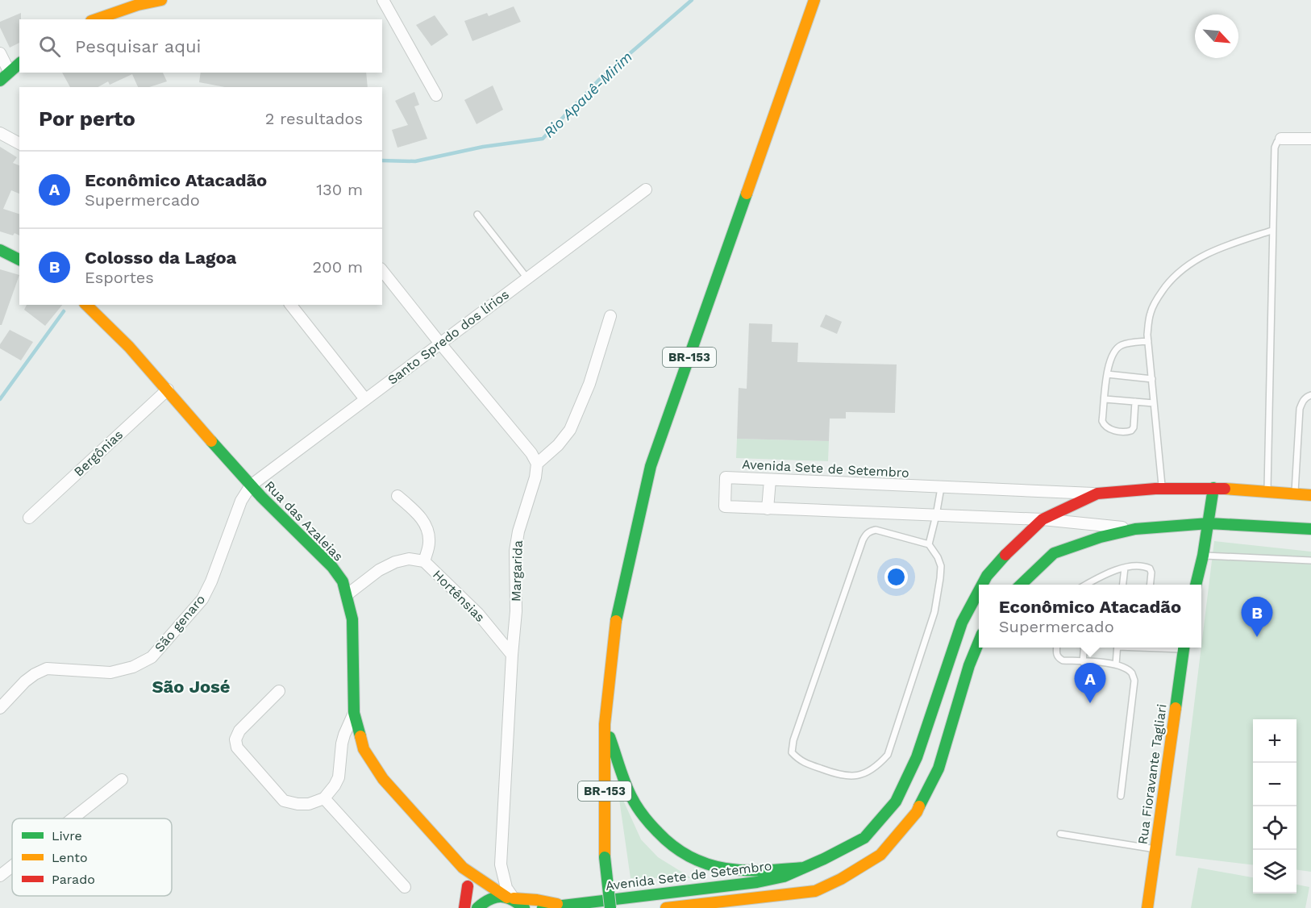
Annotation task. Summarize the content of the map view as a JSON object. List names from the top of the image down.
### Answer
{
  "streets": {
    "main road": [
      "BR-153",
      "Avenida Sete de Setembro",
      "Rua das Azaleias",
      "Rua Fioravante Tagliari"
    ],
    "street": [
      "Santo Spredo dos lírios",
      "Bergônias",
      "Margarida",
      "Hortênsias",
      "São genaro"
    ]
  },
  "crossings": [
    ["Santo Spredo dos lírios", "Rua das Azaleias"],
    ["Santo Spredo dos lírios", "São genaro"],
    ["Bergônias", "Rua das Azaleias"],
    ["Rua das Azaleias", "Margarida"],
    ["Rua das Azaleias", "Hortênsias"],
    ["Rua das Azaleias", "São genaro"],
    ["Margarida", "Hortênsias"]
  ],
  "districts": ["São José"],
  "water": ["Rio Apauê-Mirim"],
  "legend": ["Livre", "Lento", "Parado"],
  "north": "bottom right",
  "page": {
    "search": "Pesquisar aqui",
    "heading": ["Por perto", "2 resultados"],
    "list": [
      {
        "mark": "A",
        "name": "Econômico Atacadão",
        "note": "Supermercado",
        "value": "130 m"
      },
      {
        "mark": "B",
        "name": "Colosso da Lagoa",
        "note": "Esportes",
        "value": "200 m"
      }
    ],
    "popup": ["Econômico Atacadão", "Supermercado"],
    "pins": ["B", "A"],
    "map_buttons": ["+", "−"]
  }
}
